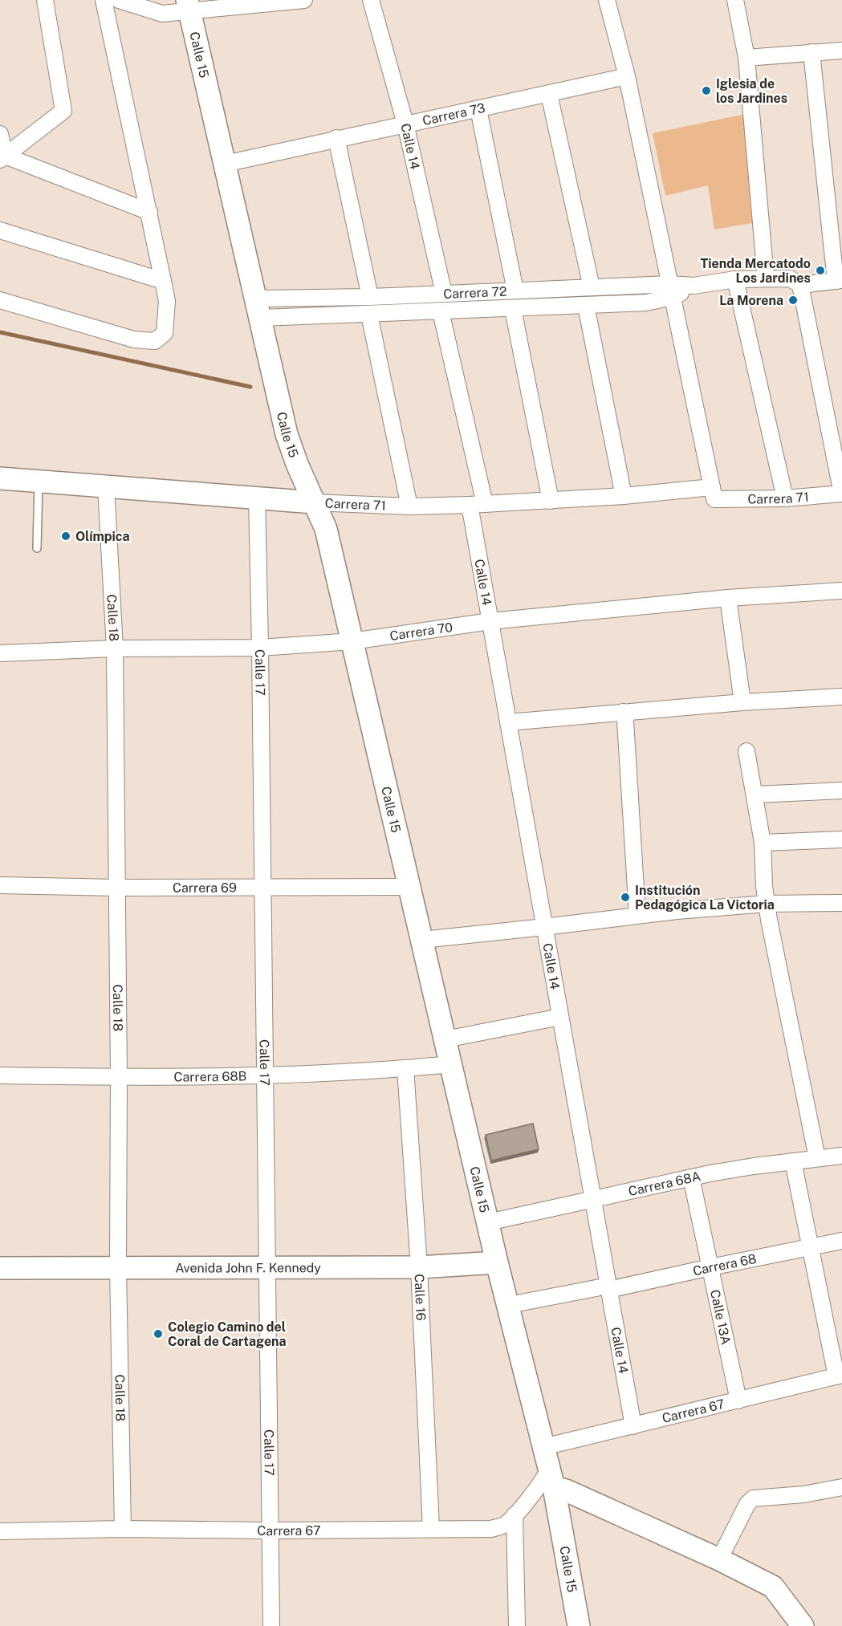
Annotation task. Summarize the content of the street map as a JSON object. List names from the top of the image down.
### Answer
{
  "streets": {
    "street": [
      "Calle 15",
      "Carrera 73",
      "Calle 14",
      "Carrera 72",
      "Carrera 71",
      "Calle 18",
      "Carrera 70",
      "Calle 17",
      "Carrera 69",
      "Carrera 68B",
      "Carrera 68A",
      "Carrera 68",
      "Avenida John F. Kennedy",
      "Calle 16",
      "Calle 13A",
      "Carrera 67"
    ]
  },
  "crossings": [
    ["Calle 15", "Carrera 73"],
    ["Calle 15", "Carrera 72"],
    ["Calle 15", "Carrera 71"],
    ["Calle 15", "Carrera 70"],
    ["Calle 15", "Carrera 69"],
    ["Calle 15", "Carrera 68B"],
    ["Calle 15", "Carrera 68A"],
    ["Calle 15", "Carrera 68"],
    ["Calle 15", "Avenida John F. Kennedy"],
    ["Calle 15", "Carrera 67"],
    ["Carrera 73", "Calle 14"],
    ["Calle 14", "Carrera 72"],
    ["Calle 14", "Carrera 71"],
    ["Calle 14", "Carrera 70"],
    ["Calle 14", "Carrera 68A"],
    ["Calle 14", "Carrera 68"],
    ["Calle 14", "Carrera 67"],
    ["Carrera 71", "Calle 18"],
    ["Carrera 71", "Calle 17"],
    ["Calle 18", "Carrera 70"],
    ["Calle 18", "Carrera 69"],
    ["Calle 18", "Carrera 68B"],
    ["Calle 18", "Avenida John F. Kennedy"],
    ["Calle 18", "Carrera 67"],
    ["Carrera 70", "Calle 17"],
    ["Calle 17", "Carrera 69"],
    ["Calle 17", "Carrera 68B"],
    ["Calle 17", "Avenida John F. Kennedy"],
    ["Calle 17", "Carrera 67"],
    ["Carrera 68B", "Calle 16"],
    ["Carrera 68A", "Calle 13A"],
    ["Carrera 68", "Calle 13A"],
    ["Avenida John F. Kennedy", "Calle 16"],
    ["Calle 16", "Carrera 67"],
    ["Calle 13A", "Carrera 67"]
  ],
  "places": [
    "Iglesia de los Jardines",
    "Tienda Mercatodo Los Jardines",
    "La Morena",
    "Olímpica",
    "Institución Pedagógica La Victoria",
    "Colegio Camino del Coral de Cartagena"
  ]
}
